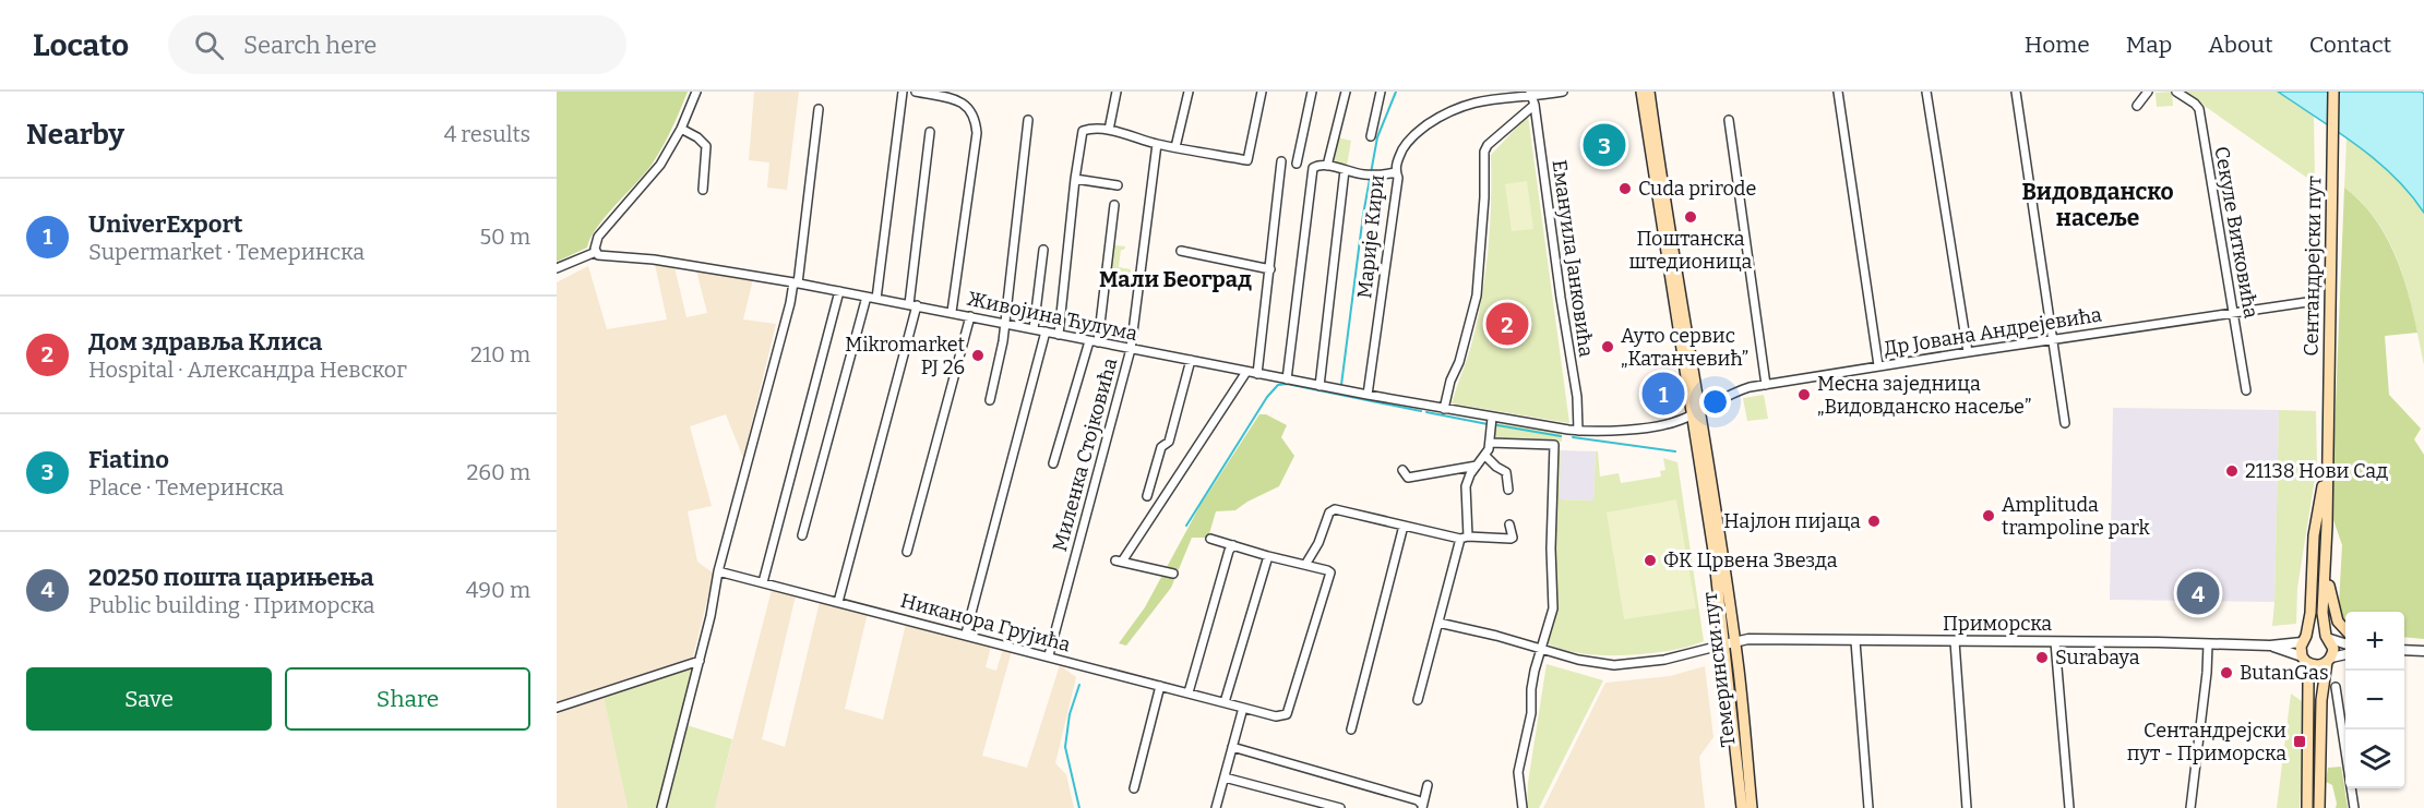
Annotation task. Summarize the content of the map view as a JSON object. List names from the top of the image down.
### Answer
{
  "streets": {
    "main road": ["Сентандрејски пут", "Темерински пут"],
    "street": [
      "Секуле Витковића",
      "Марије Кири",
      "Емануила Јанковића",
      "Живојина Ћулума",
      "Др Јована Андрејевића",
      "Миленка Стојковића",
      "Никанора Грујића",
      "Приморска"
    ]
  },
  "crossings": [
    ["Секуле Витковића", "Др Јована Андрејевића"],
    ["Марије Кири", "Емануила Јанковића"],
    ["Марије Кири", "Живојина Ћулума"],
    ["Емануила Јанковића", "Живојина Ћулума"],
    ["Сентандрејски пут", "Приморска"],
    ["Живојина Ћулума", "Др Јована Андрејевића"],
    ["Живојина Ћулума", "Миленка Стојковића"],
    ["Живојина Ћулума", "Темерински пут"],
    ["Др Јована Андрејевића", "Темерински пут"],
    ["Миленка Стојковића", "Никанора Грујића"],
    ["Приморска", "Темерински пут"]
  ],
  "districts": ["Видовданско насеље", "Мали Београд"],
  "places": {
    "other": [
      "Cuda prirode",
      "Поштанска штедионица",
      "Ауто сервис „Катанчевић”",
      "Mikromarket PJ 26",
      "Месна заједница „Видовданско насеље”",
      "21138 Нови Сад",
      "Amplituda trampoline park",
      "Најлон пијаца",
      "ФК Црвена Звезда",
      "Surabaya",
      "ButanGas"
    ],
    "transit": ["Сентандрејски пут - Приморска"]
  },
  "page": {
    "header": "Locato",
    "search": "Search here",
    "nav": [
      "Home",
      "Map",
      "About",
      "Contact"
    ],
    "heading": ["Nearby", "4 results"],
    "pins": [
      "3",
      "2",
      "1",
      "4"
    ],
    "list": [
      {
        "mark": "1",
        "name": "UniverExport",
        "note": "Supermarket · Темеринска",
        "value": "50 m"
      },
      {
        "mark": "2",
        "name": "Дом здравља Клиса",
        "note": "Hospital · Александра Невског",
        "value": "210 m"
      },
      {
        "mark": "3",
        "name": "Fiatino",
        "note": "Place · Темеринска",
        "value": "260 m"
      },
      {
        "mark": "4",
        "name": "20250 пошта царињења",
        "note": "Public building · Приморска",
        "value": "490 m"
      }
    ],
    "map_buttons": ["+", "−"],
    "buttons": ["Save", "Share"]
  }
}
